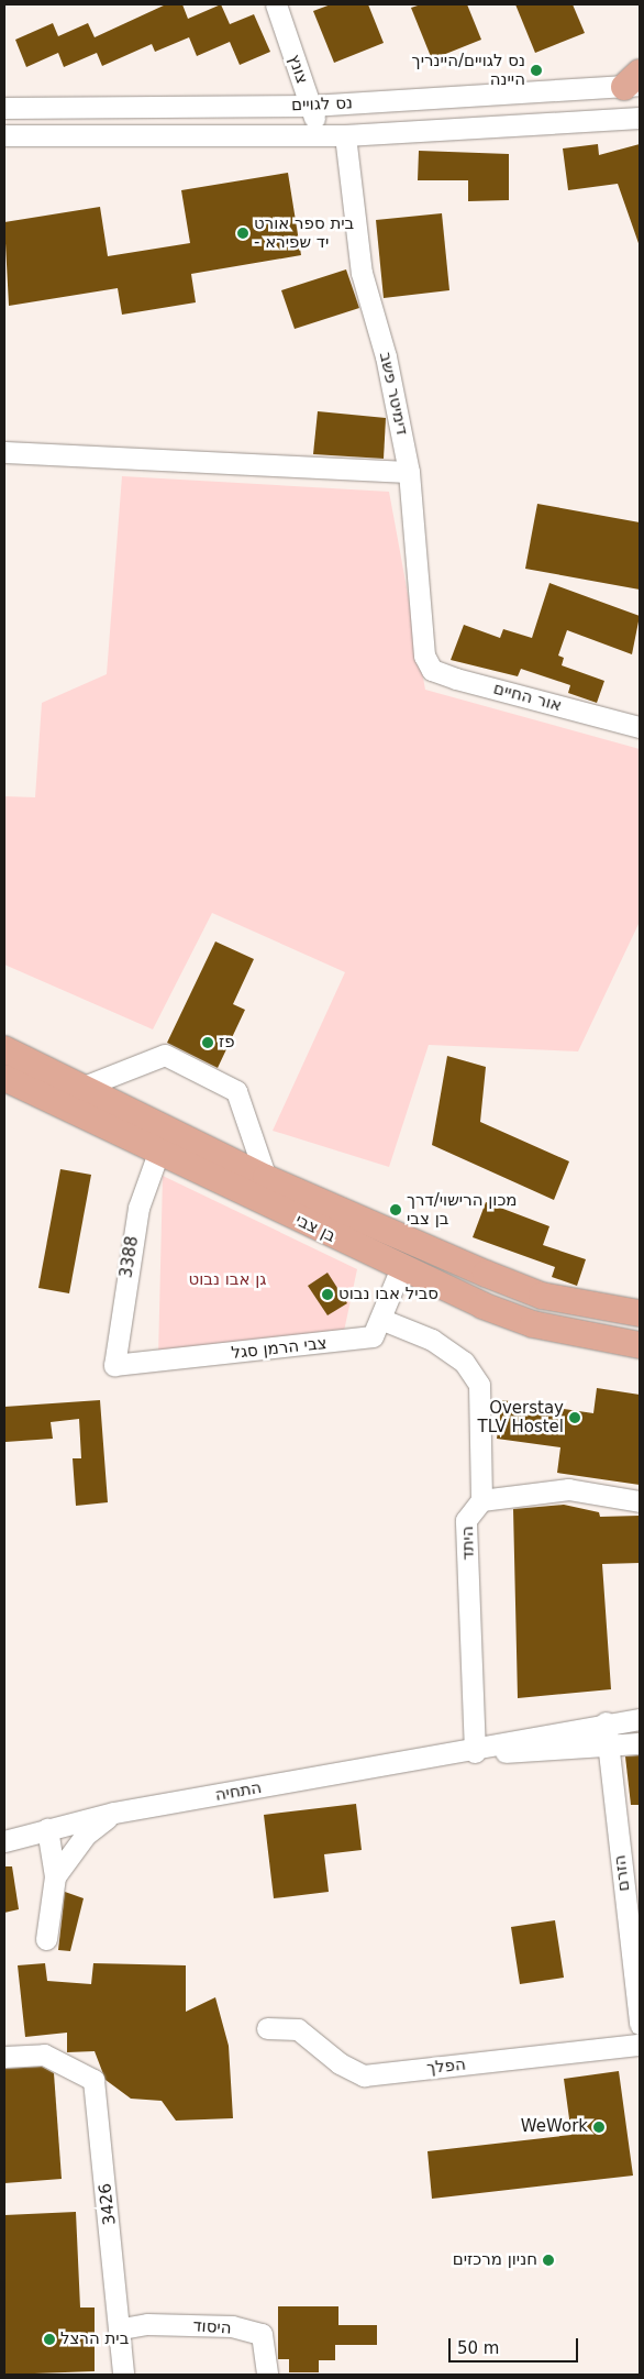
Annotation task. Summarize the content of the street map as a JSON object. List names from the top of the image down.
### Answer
{
  "streets": {
    "main road": ["בן צבי"],
    "street": [
      "צונץ",
      "נס לגויים",
      "דימיטר פשב",
      "אור החיים",
      "3388",
      "צבי הרמן סגל",
      "היתד",
      "התחיה",
      "הזרם",
      "הפלך",
      "3426",
      "היסוד"
    ]
  },
  "crossings": [
    ["צונץ", "נס לגויים"],
    ["נס לגויים", "דימיטר פשב"],
    ["דימיטר פשב", "אור החיים"],
    ["בן צבי", "3388"],
    ["בן צבי", "צבי הרמן סגל"],
    ["3388", "צבי הרמן סגל"],
    ["היתד", "התחיה"],
    ["התחיה", "הזרם"],
    ["3426", "היסוד"]
  ],
  "parks": ["גן אבו נבוט"],
  "places": [
    "נס לגויים/היינריך היינה",
    "בית ספר אורט - יד שפירא",
    "פז",
    "מכון הרישוי/דרך בן צבי",
    "סביל אבו נבוט",
    "Overstay TLV Hostel",
    "WeWork",
    "חניון מרכזים",
    "בית הרצל"
  ],
  "scale_bar": "50 m"
}
